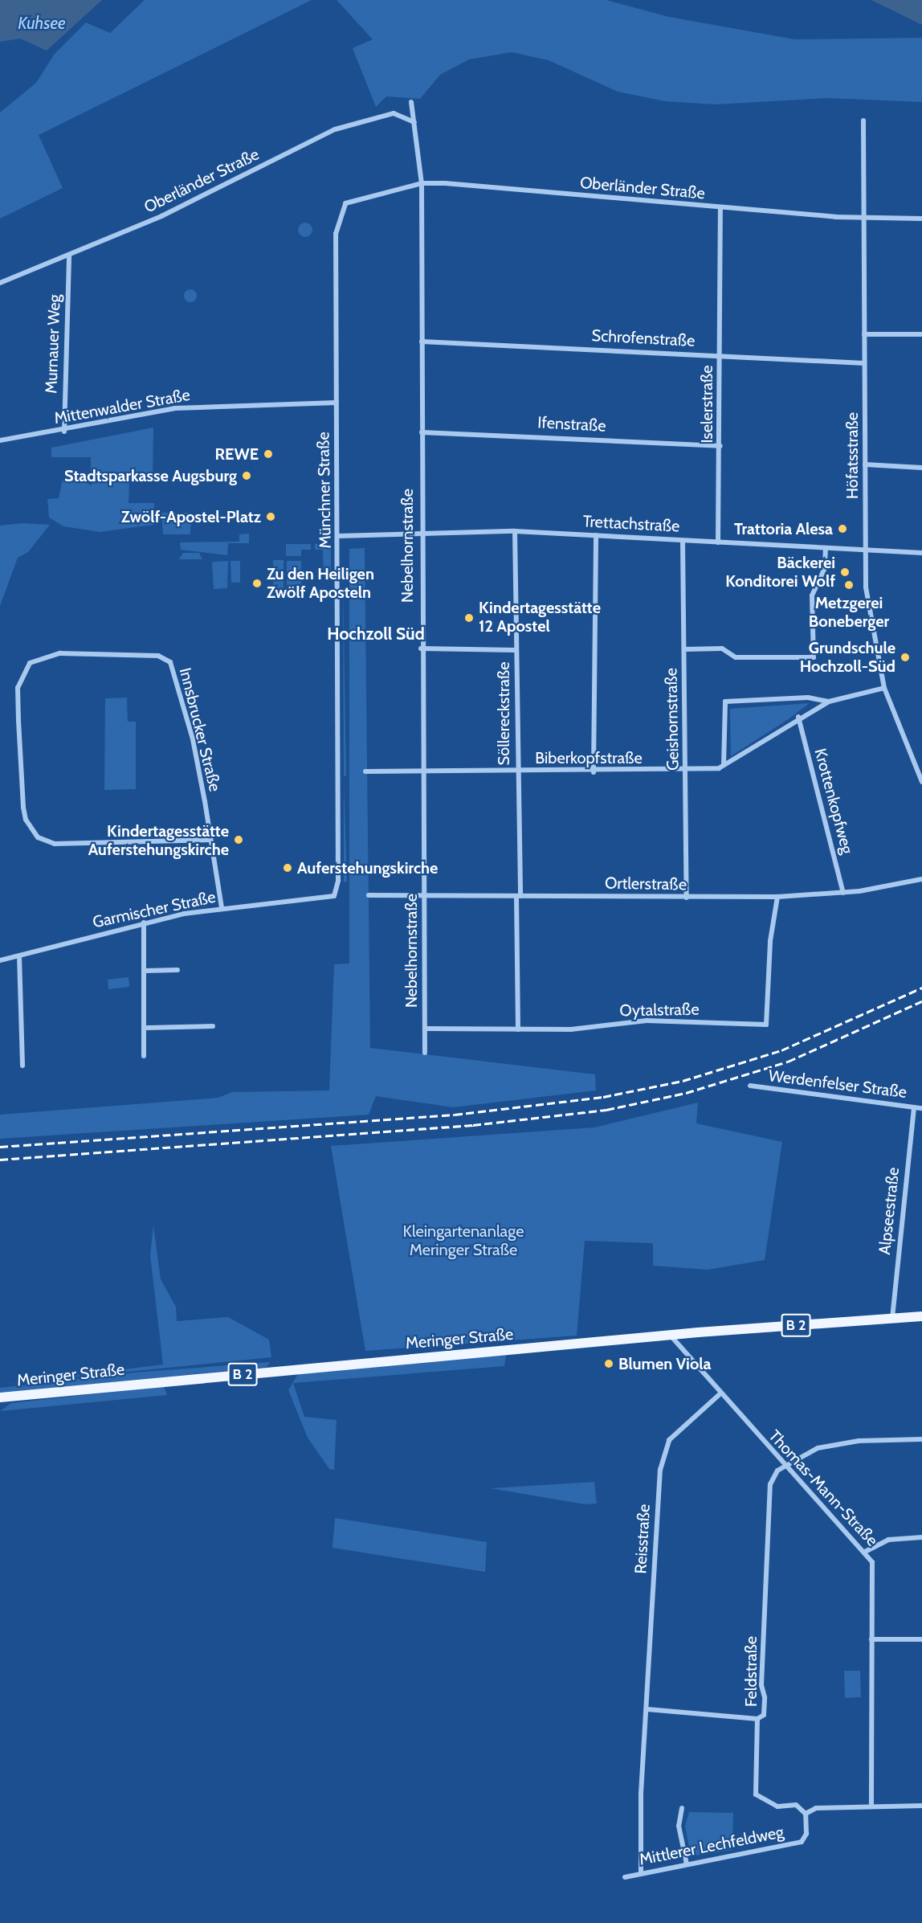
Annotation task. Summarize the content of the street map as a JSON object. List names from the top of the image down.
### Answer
{
  "streets": {
    "main road": ["B 2", "Meringer Straße"],
    "street": [
      "Oberländer Straße",
      "Schrofenstraße",
      "Murnauer Weg",
      "Iselerstraße",
      "Mittenwalder Straße",
      "Ifenstraße",
      "Höfatsstraße",
      "Münchner Straße",
      "Trettachstraße",
      "Nebelhornstraße",
      "Söllereckstraße",
      "Geishornstraße",
      "Innsbrucker Straße",
      "Biberkopfstraße",
      "Krottenkopfweg",
      "Ortlerstraße",
      "Garmischer Straße",
      "Oytalstraße",
      "Werdenfelser Straße",
      "Alpseestraße",
      "Thomas-Mann-Straße",
      "Reisstraße",
      "Feldstraße",
      "Mittlerer Lechfeldweg"
    ]
  },
  "crossings": [
    ["Oberländer Straße", "Murnauer Weg"],
    ["Oberländer Straße", "Iselerstraße"],
    ["Oberländer Straße", "Höfatsstraße"],
    ["Oberländer Straße", "Münchner Straße"],
    ["Oberländer Straße", "Nebelhornstraße"],
    ["Schrofenstraße", "Iselerstraße"],
    ["Schrofenstraße", "Höfatsstraße"],
    ["Schrofenstraße", "Nebelhornstraße"],
    ["Murnauer Weg", "Mittenwalder Straße"],
    ["Iselerstraße", "Ifenstraße"],
    ["Iselerstraße", "Trettachstraße"],
    ["Mittenwalder Straße", "Münchner Straße"],
    ["Ifenstraße", "Nebelhornstraße"],
    ["Höfatsstraße", "Trettachstraße"],
    ["Höfatsstraße", "Biberkopfstraße"],
    ["Münchner Straße", "Trettachstraße"],
    ["Münchner Straße", "Nebelhornstraße"],
    ["Münchner Straße", "Garmischer Straße"],
    ["Trettachstraße", "Nebelhornstraße"],
    ["Trettachstraße", "Söllereckstraße"],
    ["Trettachstraße", "Geishornstraße"],
    ["Nebelhornstraße", "Biberkopfstraße"],
    ["Nebelhornstraße", "Ortlerstraße"],
    ["Nebelhornstraße", "Oytalstraße"],
    ["Söllereckstraße", "Biberkopfstraße"],
    ["Söllereckstraße", "Ortlerstraße"],
    ["Söllereckstraße", "Oytalstraße"],
    ["Geishornstraße", "Biberkopfstraße"],
    ["Geishornstraße", "Ortlerstraße"],
    ["Innsbrucker Straße", "Garmischer Straße"],
    ["Biberkopfstraße", "Krottenkopfweg"],
    ["Krottenkopfweg", "Ortlerstraße"],
    ["Ortlerstraße", "Oytalstraße"],
    ["Werdenfelser Straße", "Alpseestraße"],
    ["Alpseestraße", "Meringer Straße"],
    ["Meringer Straße", "Thomas-Mann-Straße"],
    ["Thomas-Mann-Straße", "Reisstraße"],
    ["Thomas-Mann-Straße", "Feldstraße"],
    ["Reisstraße", "Mittlerer Lechfeldweg"],
    ["Feldstraße", "Mittlerer Lechfeldweg"]
  ],
  "districts": ["Hochzoll Süd"],
  "water": ["Kuhsee"],
  "parks": ["Kleingartenanlage Meringer Straße"],
  "places": [
    "REWE",
    "Stadtsparkasse Augsburg",
    "Zwölf-Apostel-Platz",
    "Trattoria Alesa",
    "Bäckerei Konditorei Wolf",
    "Zu den Heiligen Zwölf Aposteln",
    "Metzgerei Boneberger",
    "Kindertagesstätte 12 Apostel",
    "Grundschule Hochzoll-Süd",
    "Kindertagesstätte Auferstehungskirche",
    "Auferstehungskirche",
    "Blumen Viola"
  ]
}
